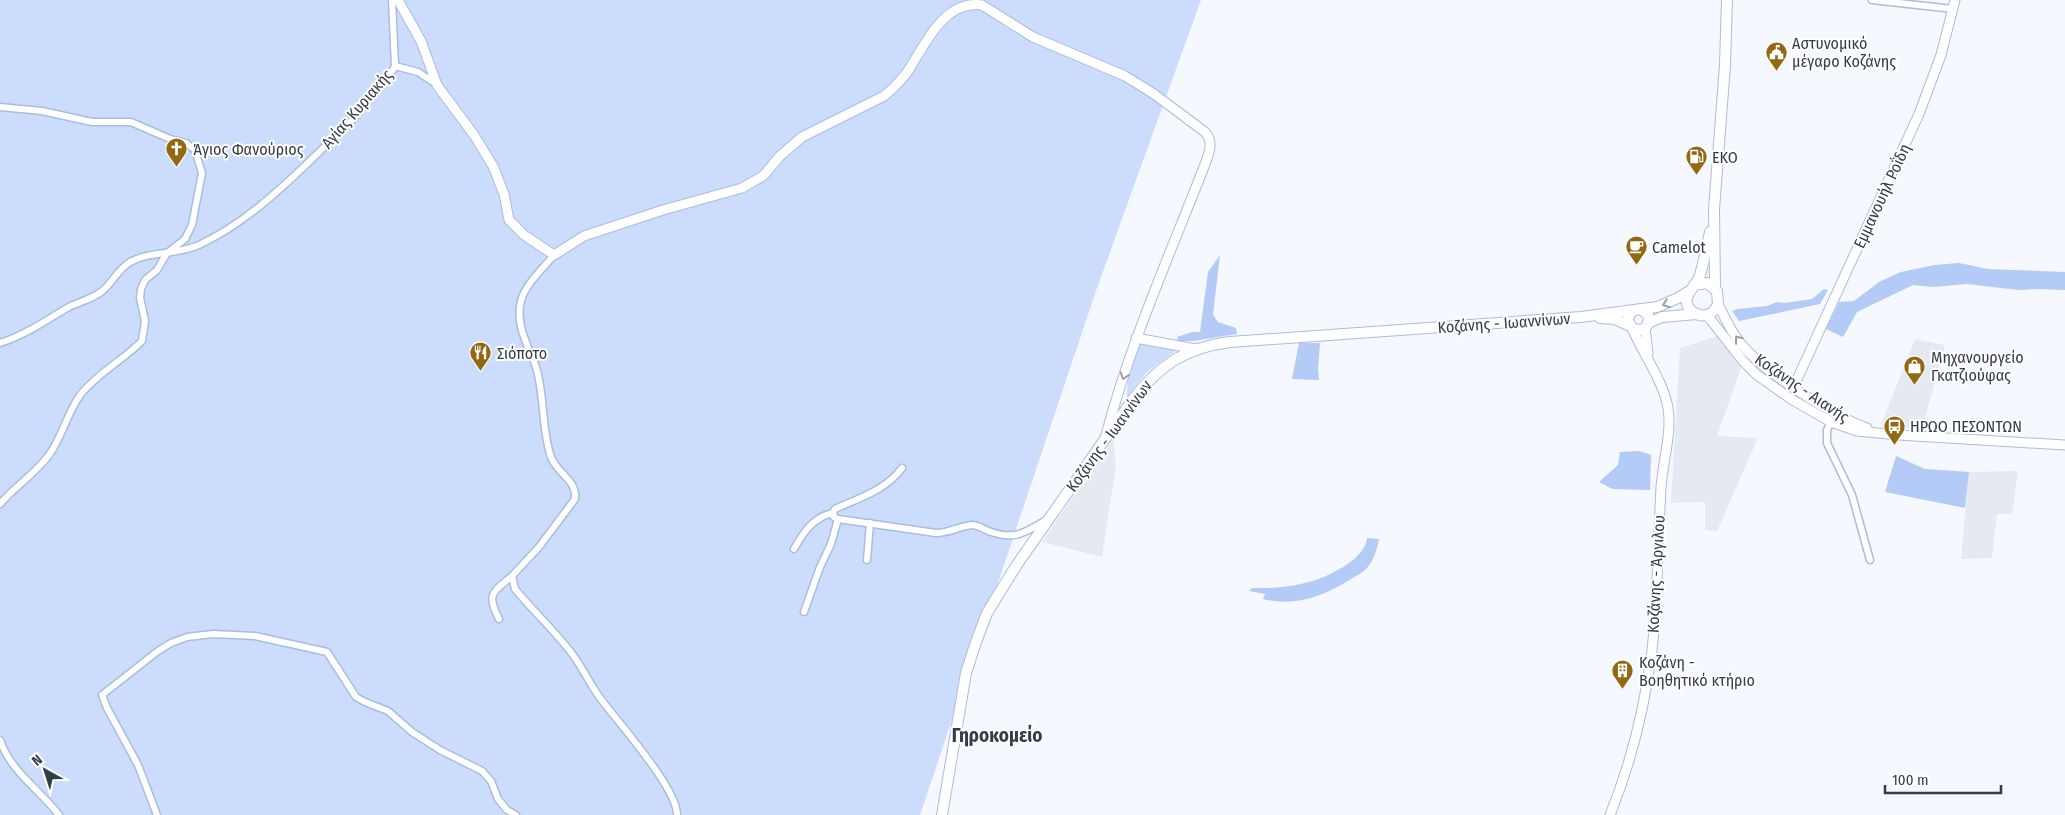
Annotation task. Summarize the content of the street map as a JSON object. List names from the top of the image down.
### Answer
{
  "streets": {
    "main road": ["Κοζάνης - Ιωαννίνων"],
    "street": [
      "Αγίας Κυριακής",
      "Εμμανουήλ Ροΐδη",
      "Κοζάνης - Αιανής",
      "Κοζάνης - Άργιλου"
    ]
  },
  "crossings": [
    ["Εμμανουήλ Ροΐδη", "Κοζάνης - Αιανής"],
    ["Κοζάνης - Ιωαννίνων", "Κοζάνης - Αιανής"]
  ],
  "districts": ["Γηροκομείο"],
  "places": {
    "public building": ["Αστυνομικό μέγαρο Κοζάνης"],
    "church": ["Άγιος Φανούριος"],
    "fuel station": ["EKO"],
    "cafe": ["Camelot"],
    "restaurant": ["Σιόποτο"],
    "shop": ["Μηχανουργείο Γκατζιούφας"],
    "bus stop": ["ΗΡΩΟ ΠΕΣΟΝΤΩΝ"],
    "building": ["Κοζάνη - Βοηθητικό κτήριο"]
  },
  "scale_bar": "100 m",
  "north": "top left"
}
